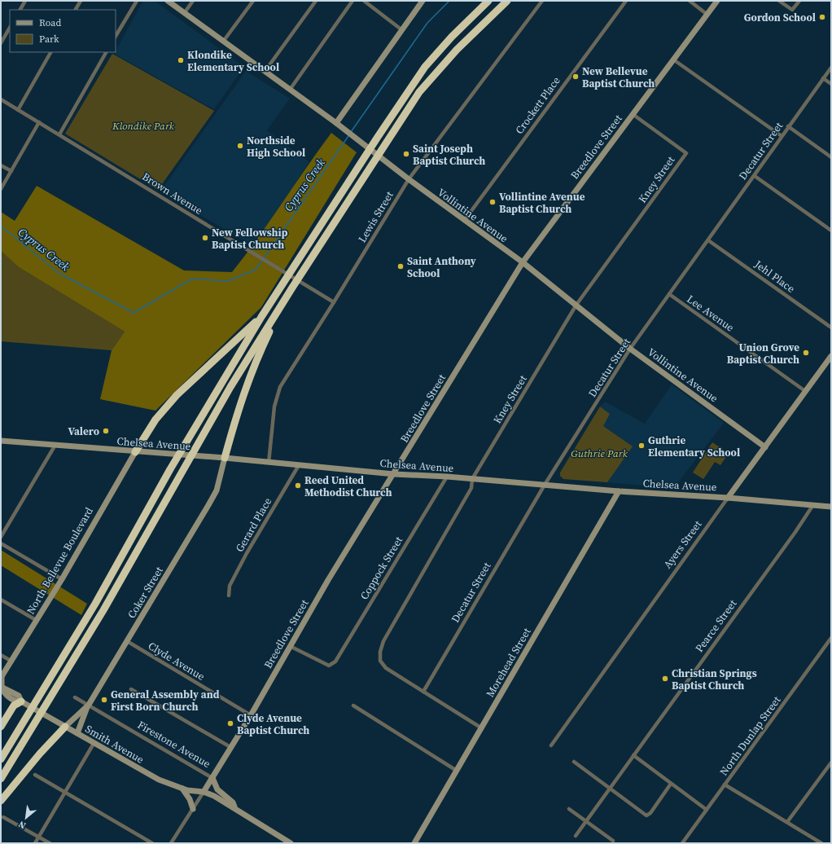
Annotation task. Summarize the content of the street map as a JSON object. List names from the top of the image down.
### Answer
{
  "streets": {
    "street": [
      "Crockett Place",
      "Breedlove Street",
      "Decatur Street",
      "Kney Street",
      "Brown Avenue",
      "Vollintine Avenue",
      "Lewis Street",
      "Jehl Place",
      "Lee Avenue",
      "Chelsea Avenue",
      "Gerard Place",
      "Ayers Street",
      "North Bellevue Boulevard",
      "Coppock Street",
      "Coker Street",
      "Pearce Street",
      "Clyde Avenue",
      "Morehead Street",
      "North Dunlap Street",
      "Smith Avenue",
      "Firestone Avenue"
    ]
  },
  "crossings": [
    ["Crockett Place", "Vollintine Avenue"],
    ["Breedlove Street", "Kney Street"],
    ["Breedlove Street", "Vollintine Avenue"],
    ["Breedlove Street", "Chelsea Avenue"],
    ["Breedlove Street", "Coppock Street"],
    ["Breedlove Street", "Clyde Avenue"],
    ["Breedlove Street", "Smith Avenue"],
    ["Breedlove Street", "Firestone Avenue"],
    ["Decatur Street", "Kney Street"],
    ["Decatur Street", "Vollintine Avenue"],
    ["Decatur Street", "Jehl Place"],
    ["Decatur Street", "Lee Avenue"],
    ["Decatur Street", "Chelsea Avenue"],
    ["Kney Street", "Vollintine Avenue"],
    ["Kney Street", "Chelsea Avenue"],
    ["Brown Avenue", "Lewis Street"],
    ["Vollintine Avenue", "Lewis Street"],
    ["Vollintine Avenue", "Ayers Street"],
    ["Lewis Street", "Chelsea Avenue"],
    ["Lee Avenue", "Ayers Street"],
    ["Chelsea Avenue", "Gerard Place"],
    ["Chelsea Avenue", "Ayers Street"],
    ["Chelsea Avenue", "North Bellevue Boulevard"],
    ["Chelsea Avenue", "Coppock Street"],
    ["Chelsea Avenue", "Coker Street"],
    ["Chelsea Avenue", "Pearce Street"],
    ["Chelsea Avenue", "Morehead Street"],
    ["Coker Street", "Clyde Avenue"],
    ["Coker Street", "Smith Avenue"],
    ["Coker Street", "Firestone Avenue"]
  ],
  "water": ["Cyprus Creek"],
  "parks": ["Klondike Park", "Guthrie Park"],
  "places": [
    "Gordon School",
    "Klondike Elementary School",
    "New Bellevue Baptist Church",
    "Northside High School",
    "Saint Joseph Baptist Church",
    "Vollintine Avenue Baptist Church",
    "New Fellowship Baptist Church",
    "Saint Anthony School",
    "Union Grove Baptist Church",
    "Valero",
    "Guthrie Elementary School",
    "Reed United Methodist Church",
    "Christian Springs Baptist Church",
    "General Assembly and First Born Church",
    "Clyde Avenue Baptist Church"
  ],
  "legend": ["Road", "Park"],
  "north": "bottom left"
}
